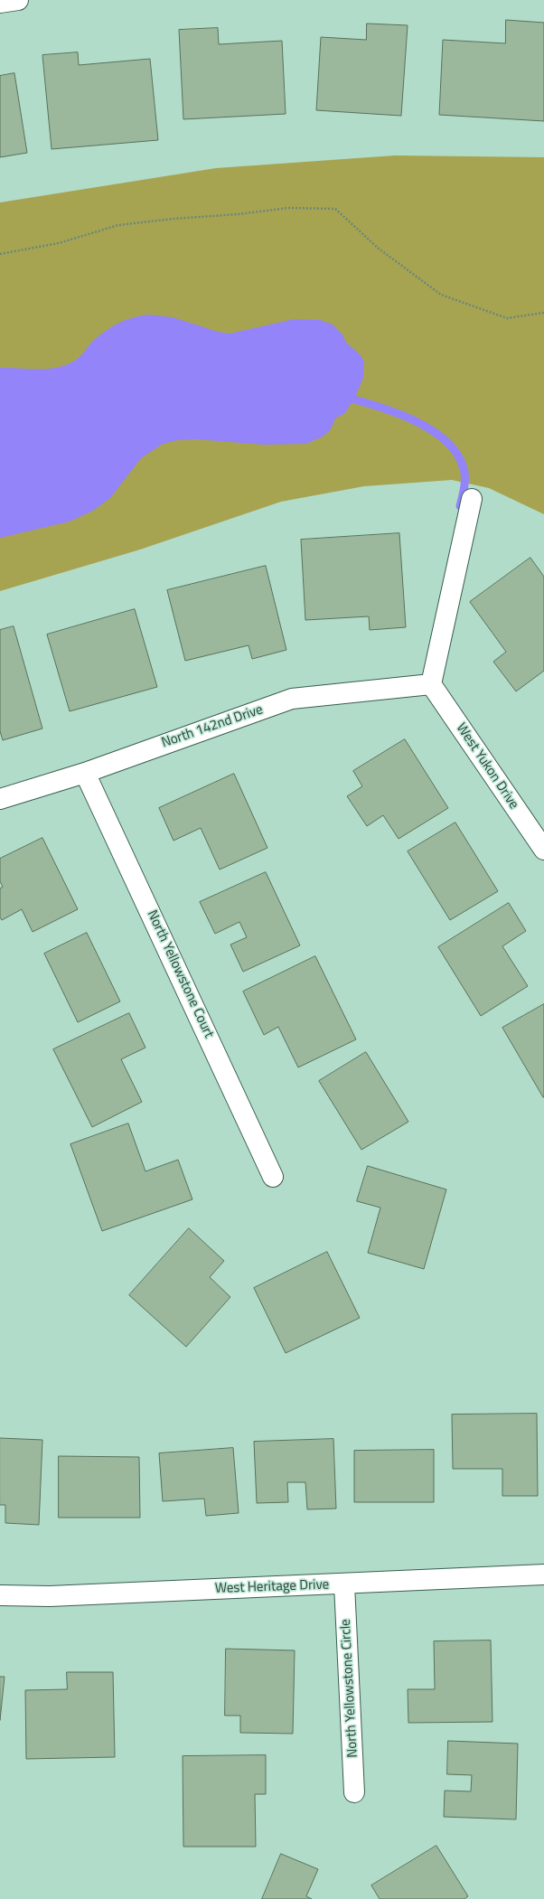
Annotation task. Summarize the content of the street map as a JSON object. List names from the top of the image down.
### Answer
{
  "streets": {
    "street": [
      "North 142nd Drive",
      "West Yukon Drive",
      "North Yellowstone Court",
      "West Heritage Drive",
      "North Yellowstone Circle"
    ]
  },
  "crossings": [
    ["North 142nd Drive", "West Yukon Drive"],
    ["North 142nd Drive", "North Yellowstone Court"],
    ["West Heritage Drive", "North Yellowstone Circle"]
  ]
}
